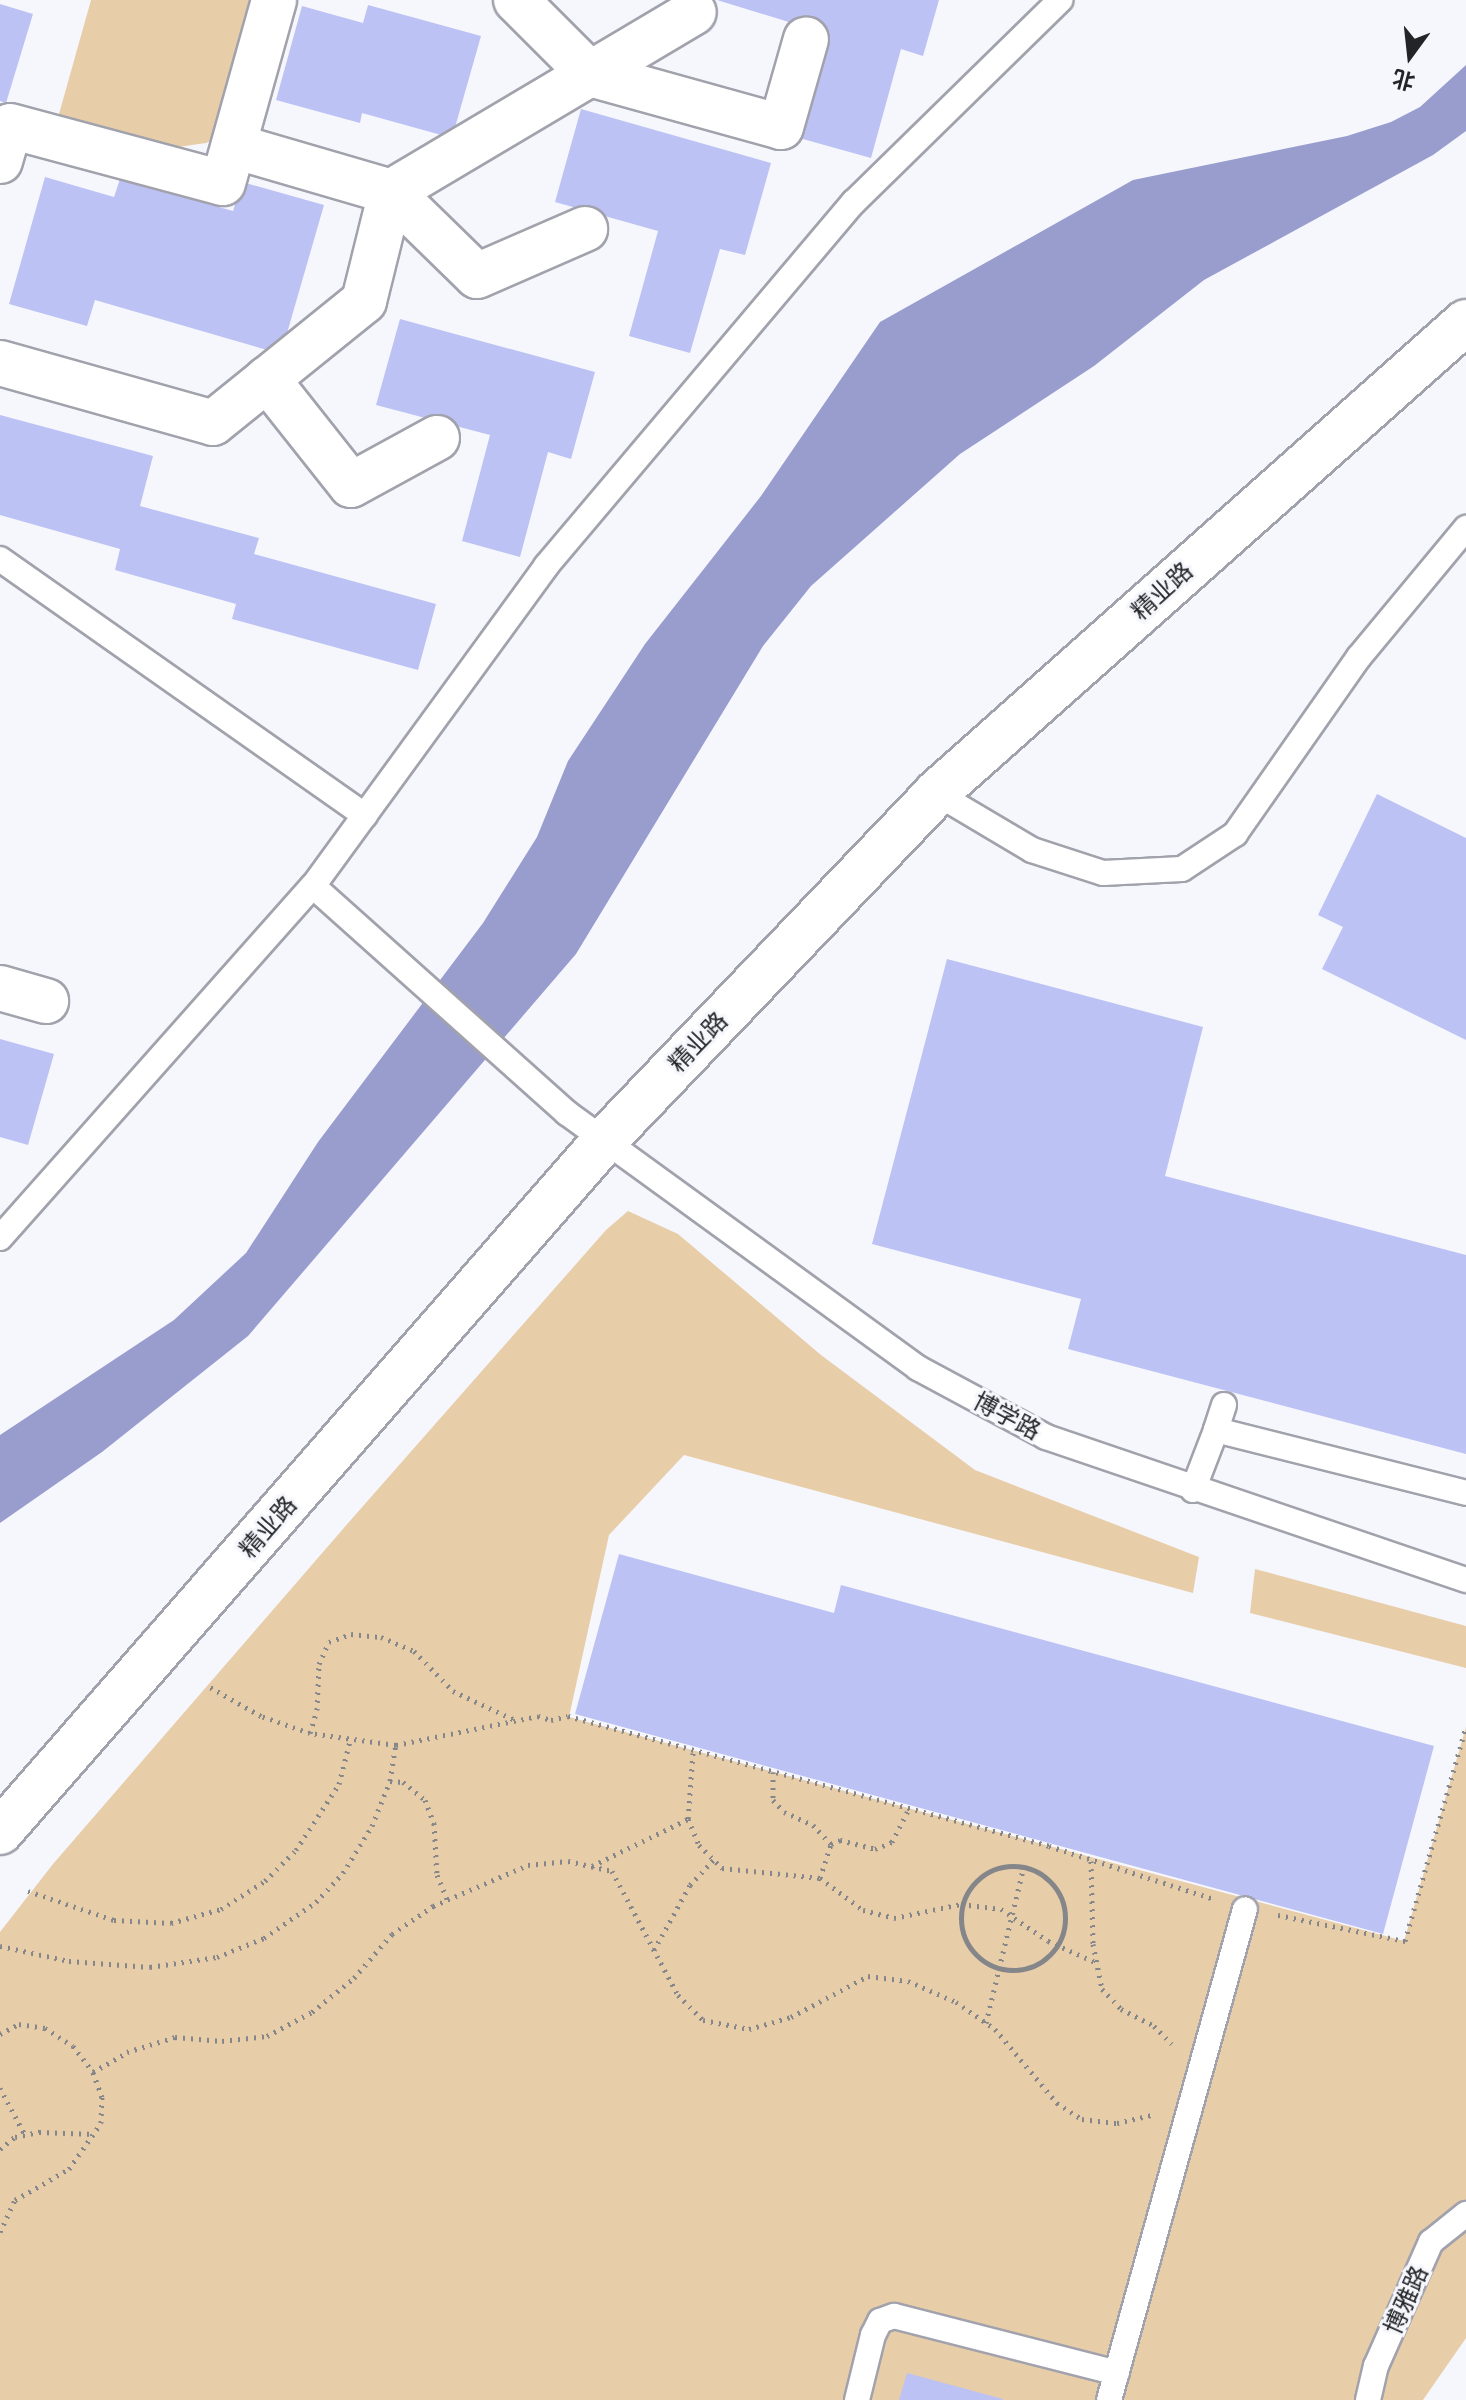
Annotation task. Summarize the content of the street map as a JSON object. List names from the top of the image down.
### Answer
{
  "streets": {
    "street": ["精业路"],
    "lane": ["博学路", "博雅路"]
  },
  "crossings": [
    ["精业路", "博学路"]
  ],
  "north": "bottom"
}
